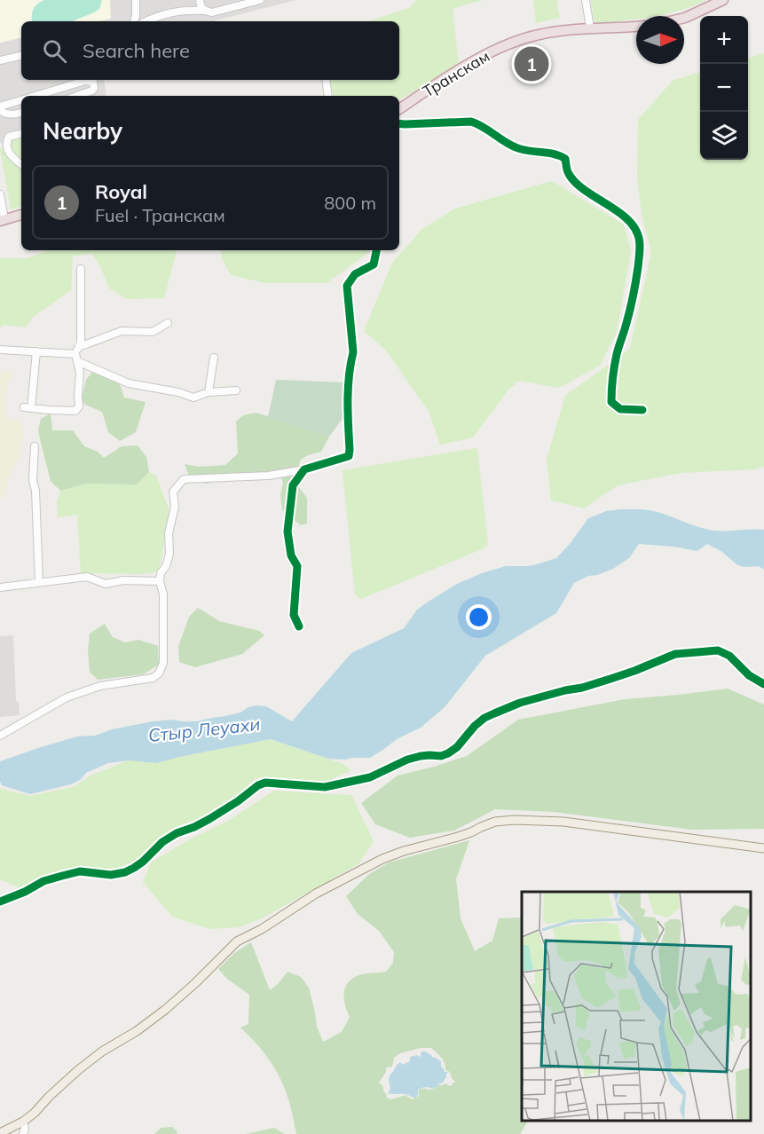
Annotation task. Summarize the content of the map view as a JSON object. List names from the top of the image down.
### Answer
{
  "streets": {
    "highway": ["Транскам"]
  },
  "water": ["Стыр Леуахи"],
  "north": "right",
  "page": {
    "map_buttons": ["+", "−"],
    "search": "Search here",
    "pins": "1",
    "heading": "Nearby",
    "list": [
      {
        "mark": "1",
        "name": "Royal",
        "note": "Fuel · Транскам",
        "value": "800 m"
      }
    ]
  }
}
